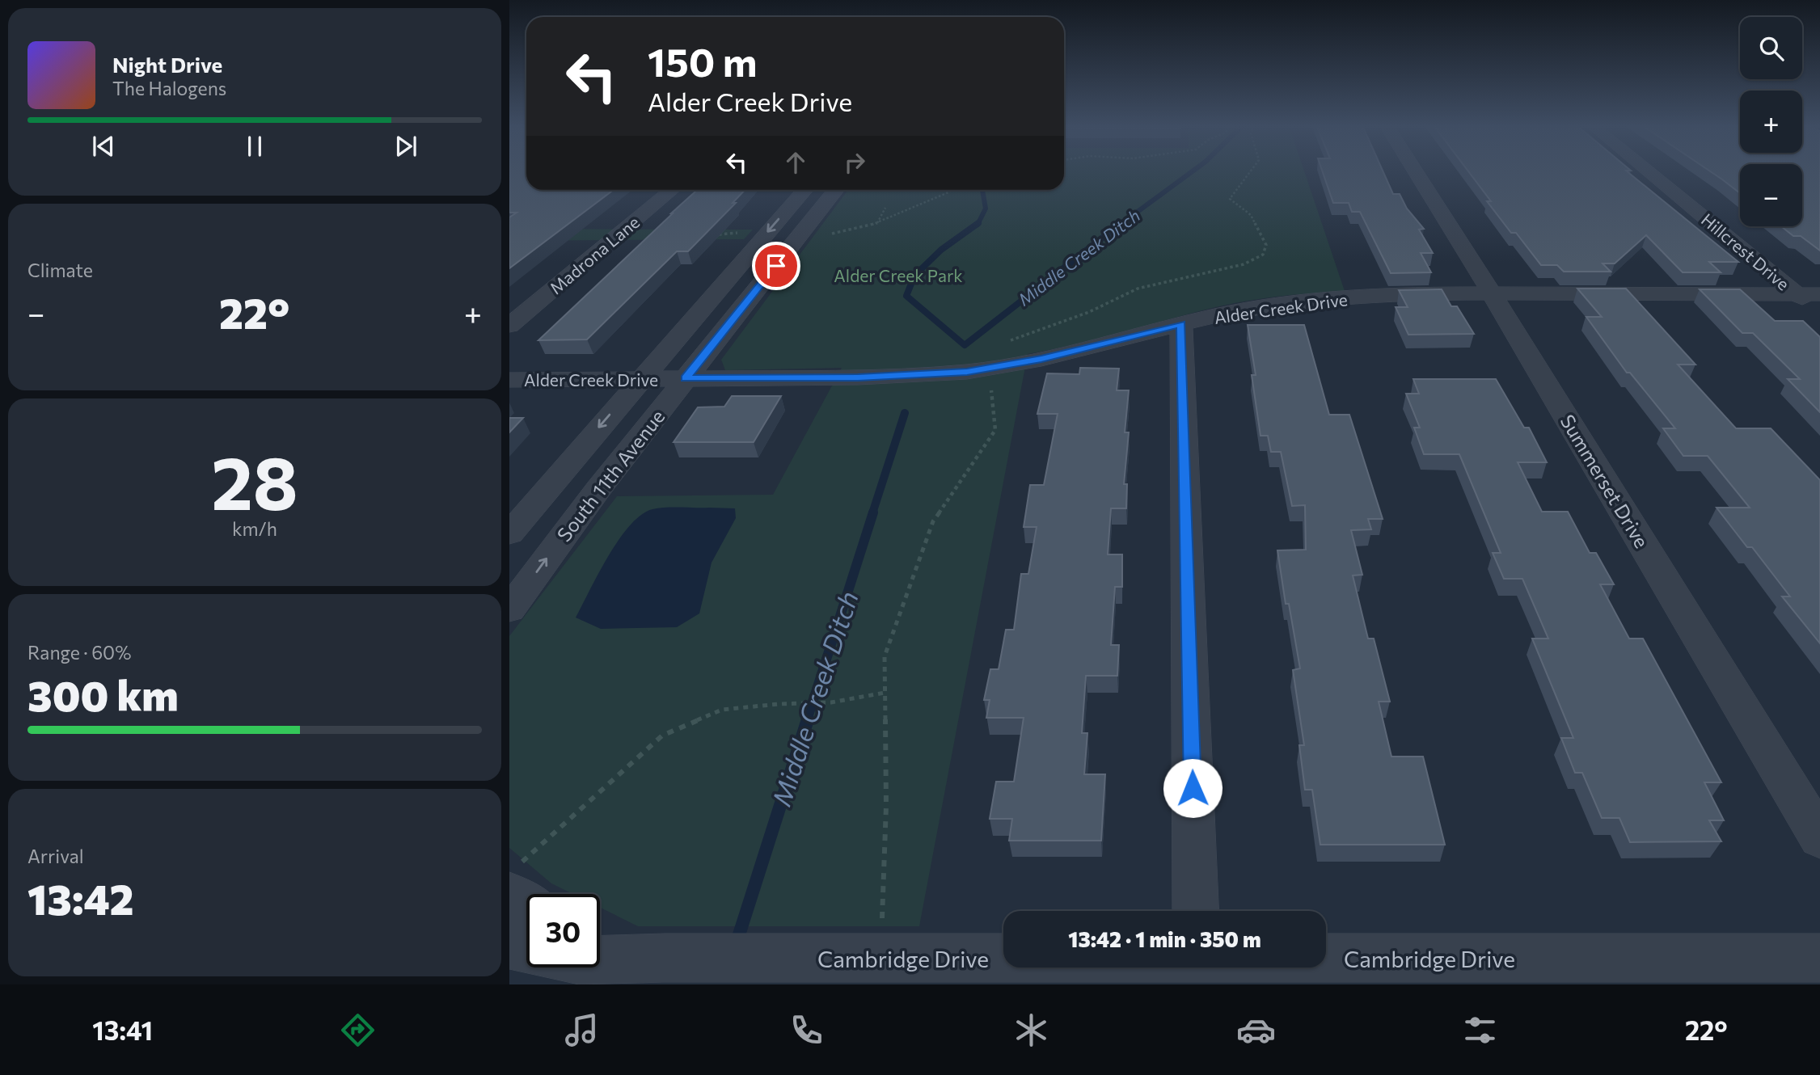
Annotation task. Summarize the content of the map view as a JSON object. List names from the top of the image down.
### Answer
{
  "streets": {
    "street": [
      "Hillcrest Drive",
      "Madrona Lane",
      "Alder Creek Drive",
      "South 11th Avenue",
      "Summerset Drive",
      "Cambridge Drive"
    ]
  },
  "crossings": [
    ["Hillcrest Drive", "Alder Creek Drive"],
    ["Alder Creek Drive", "South 11th Avenue"],
    ["Alder Creek Drive", "Summerset Drive"]
  ],
  "water": ["Middle Creek Ditch"],
  "parks": ["Alder Creek Park"],
  "page": {
    "map_buttons": ["+", "−"],
    "turn": ["150 m", "Alder Creek Drive"],
    "song": ["Night Drive", "The Halogens"],
    "tile": [
      "Climate",
      ["28", "km/h"],
      ["Range · 60%", "300 km"],
      ["Arrival", "13:42"]
    ],
    "heat": ["−", "22°", "+"],
    "limit": "30",
    "trip": "13:42 · 1 min · 350 m",
    "tabs": ["13:41", "22°"]
  }
}
